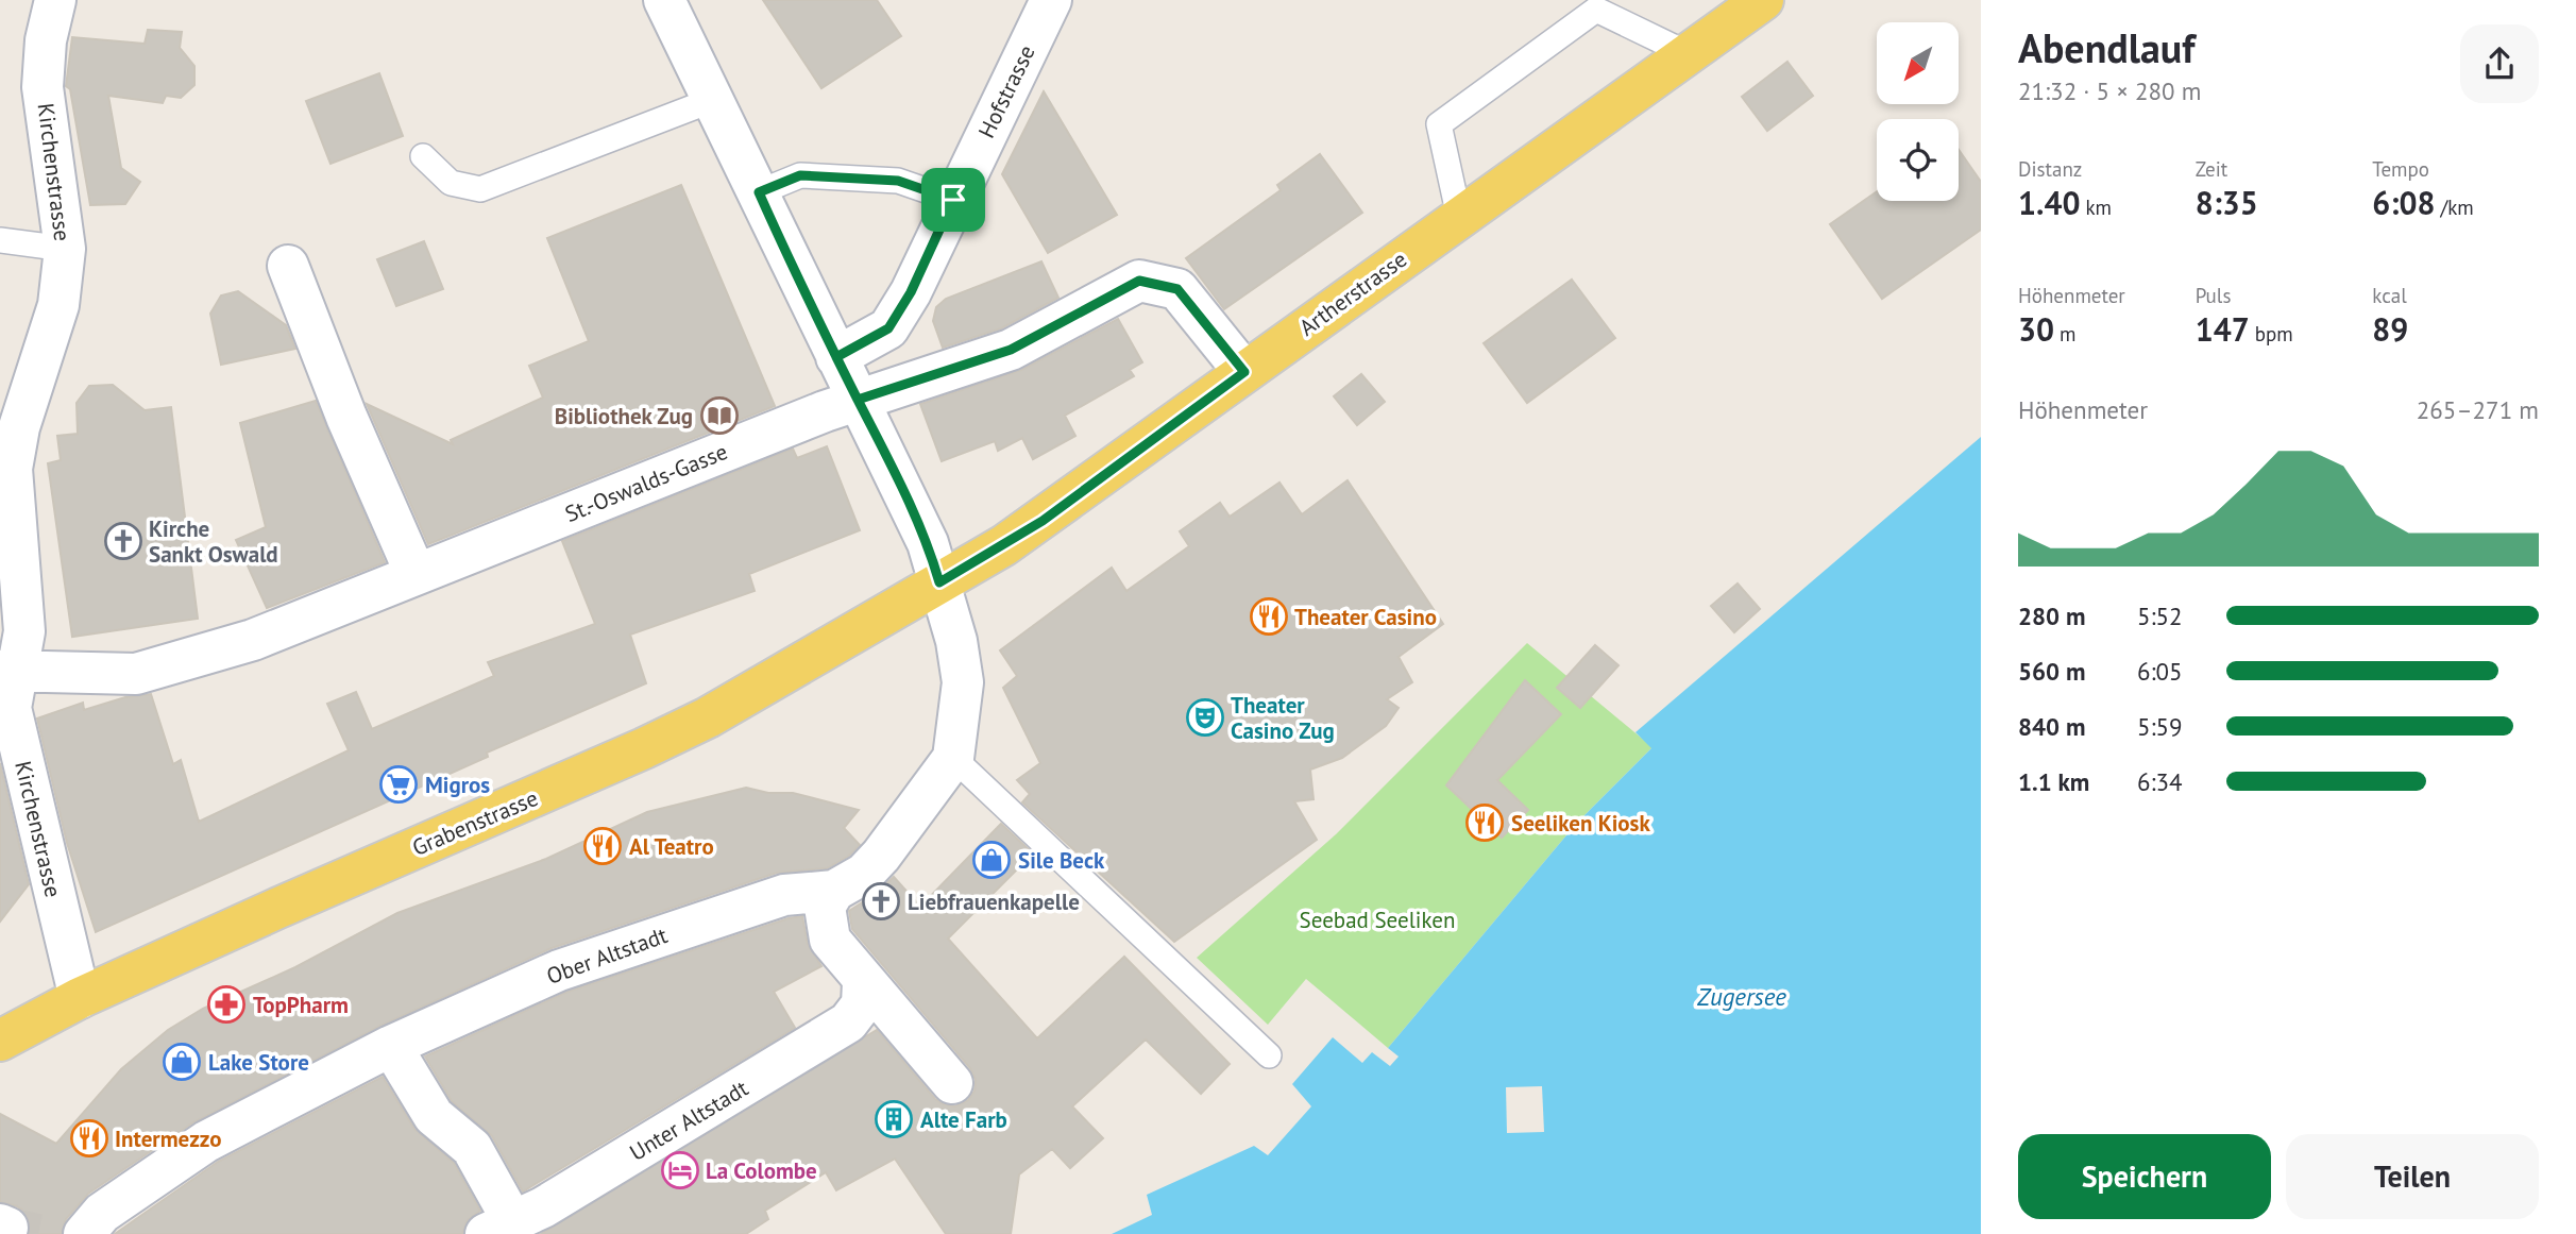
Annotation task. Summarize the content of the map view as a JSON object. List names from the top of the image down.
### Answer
{
  "streets": {
    "main road": ["Artherstrasse", "Grabenstrasse"],
    "street": [
      "Hofstrasse",
      "Kirchenstrasse",
      "St.-Oswalds-Gasse",
      "Ober Altstadt",
      "Unter Altstadt"
    ]
  },
  "crossings": [
    ["Hofstrasse", "Ober Altstadt"],
    ["Kirchenstrasse", "St.-Oswalds-Gasse"],
    ["Kirchenstrasse", "Grabenstrasse"],
    ["Artherstrasse", "St.-Oswalds-Gasse"],
    ["Artherstrasse", "Grabenstrasse"],
    ["Artherstrasse", "Ober Altstadt"],
    ["St.-Oswalds-Gasse", "Ober Altstadt"],
    ["Grabenstrasse", "Ober Altstadt"]
  ],
  "water": ["Zugersee"],
  "parks": ["Seebad Seeliken"],
  "places": {
    "library": ["Bibliothek Zug"],
    "church": ["Kirche Sankt Oswald", "Liebfrauenkapelle"],
    "restaurant": [
      "Theater Casino",
      "Seeliken Kiosk",
      "Al Teatro",
      "Intermezzo"
    ],
    "theatre": ["Theater Casino Zug"],
    "supermarket": ["Migros"],
    "shop": ["Sile Beck", "Lake Store"],
    "pharmacy": ["TopPharm"],
    "building": ["Alte Farb"],
    "hotel": ["La Colombe"]
  },
  "north": "bottom left",
  "page": {
    "heading": ["Abendlauf", "21:32 · 5 × 280 m"],
    "stats": [
      ["Distanz", "1.40 km"],
      ["Zeit", "8:35"],
      ["Tempo", "6:08 /km"],
      ["Höhenmeter", "30 m"],
      ["Puls", "147 bpm"],
      ["kcal", "89"]
    ],
    "chart": ["Höhenmeter", "265–271 m"],
    "list": [
      {
        "name": "280 m",
        "note": "5:52"
      },
      {
        "name": "560 m",
        "note": "6:05"
      },
      {
        "name": "840 m",
        "note": "5:59"
      },
      {
        "name": "1.1 km",
        "note": "6:34"
      }
    ],
    "buttons": ["Speichern", "Teilen"]
  }
}
